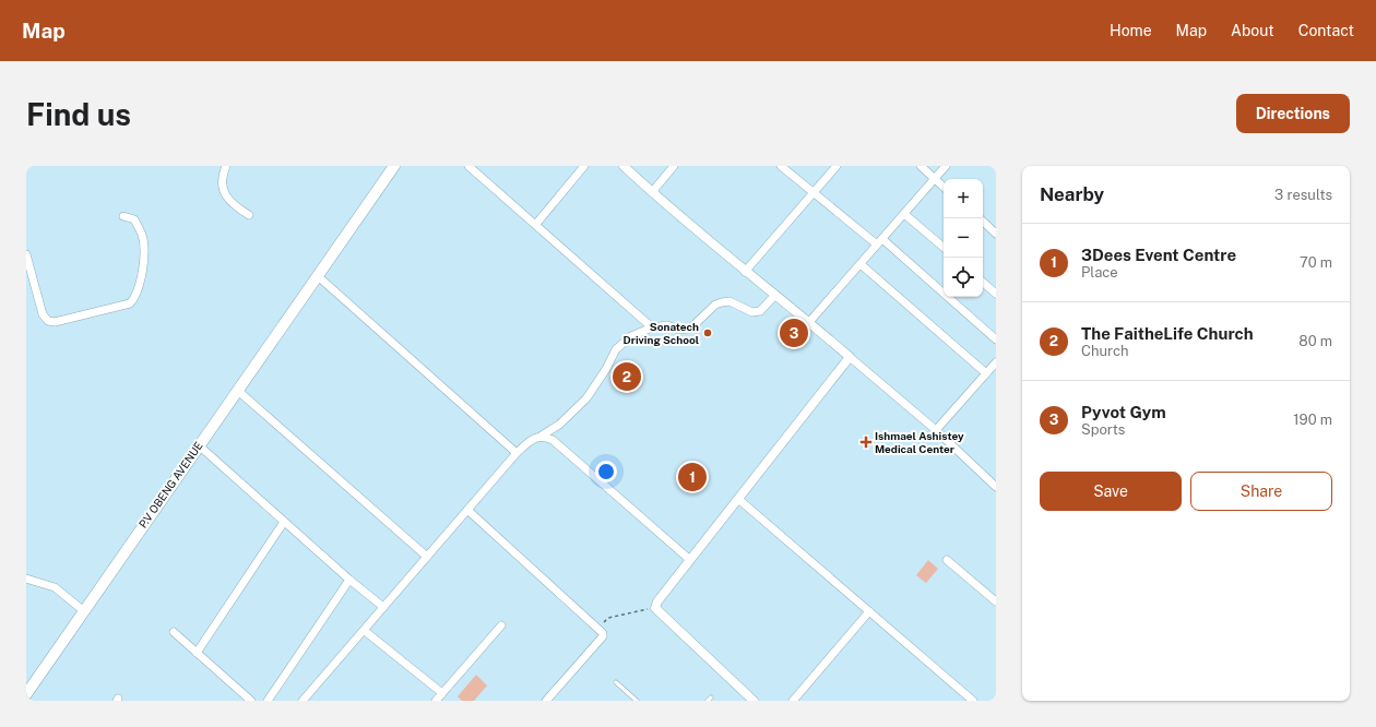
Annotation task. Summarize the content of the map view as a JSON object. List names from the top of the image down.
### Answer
{
  "streets": {
    "main road": ["P.V OBENG AVENUE"]
  },
  "places": {
    "other": ["Sonatech Driving School"],
    "health": ["Ishmael Ashistey Medical Center"]
  },
  "page": {
    "header": "Map",
    "nav": [
      "Home",
      "Map",
      "About",
      "Contact"
    ],
    "buttons": [
      "Directions",
      ["Save", "Share"]
    ],
    "title": "Find us",
    "heading": ["Nearby", "3 results"],
    "map_buttons": ["+", "−"],
    "list": [
      {
        "mark": "1",
        "name": "3Dees Event Centre",
        "note": "Place",
        "value": "70 m"
      },
      {
        "mark": "2",
        "name": "The FaitheLife Church",
        "note": "Church",
        "value": "80 m"
      },
      {
        "mark": "3",
        "name": "Pyvot Gym",
        "note": "Sports",
        "value": "190 m"
      }
    ],
    "pins": ["3", "2", "1"]
  }
}
